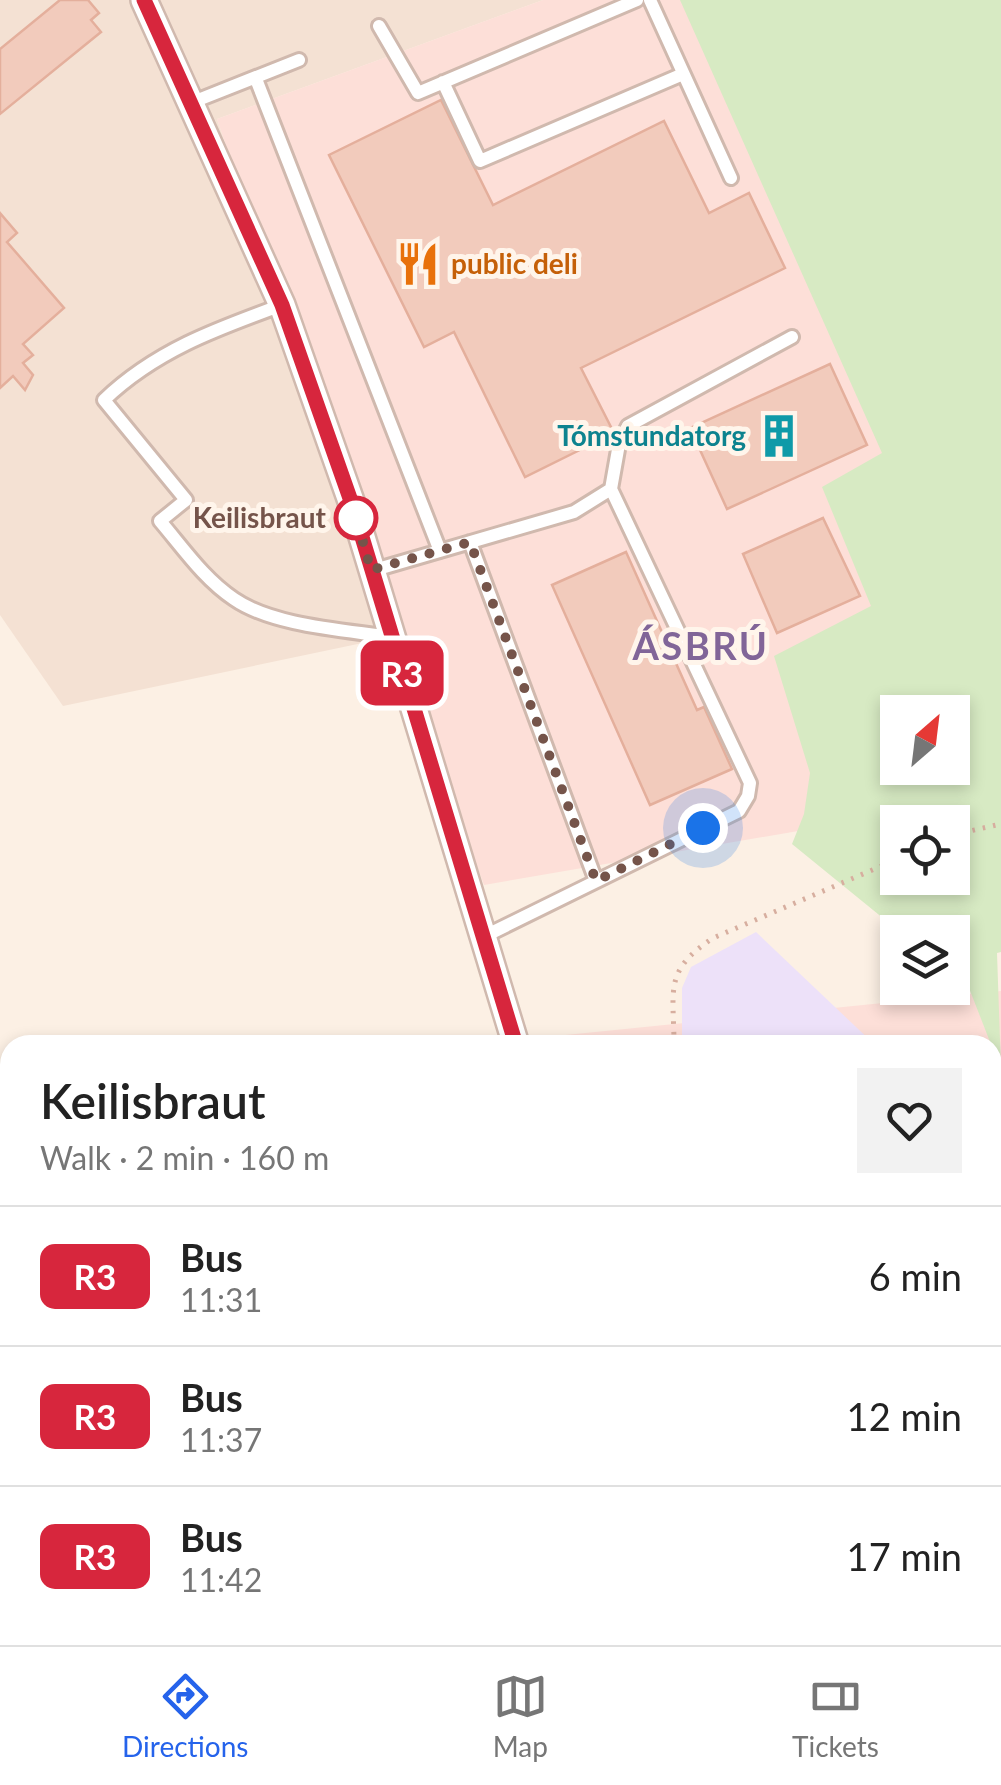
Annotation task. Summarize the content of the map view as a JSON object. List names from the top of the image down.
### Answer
{
  "districts": ["ÁSBRÚ"],
  "places": {
    "restaurant": ["public deli"],
    "building": ["Tómstundatorg"],
    "other": ["Keilisbraut"]
  },
  "lines": ["bus line R3"],
  "north": "top right",
  "page": {
    "on_map": "R3",
    "heading": ["Keilisbraut", "Walk · 2 min · 160 m"],
    "list": [
      {
        "mark": "R3",
        "name": "Bus",
        "note": "11:31",
        "value": "6 min"
      },
      {
        "mark": "R3",
        "name": "Bus",
        "note": "11:37",
        "value": "12 min"
      },
      {
        "mark": "R3",
        "name": "Bus",
        "note": "11:42",
        "value": "17 min"
      }
    ],
    "tabs": ["Directions", "Map", "Tickets"]
  }
}
